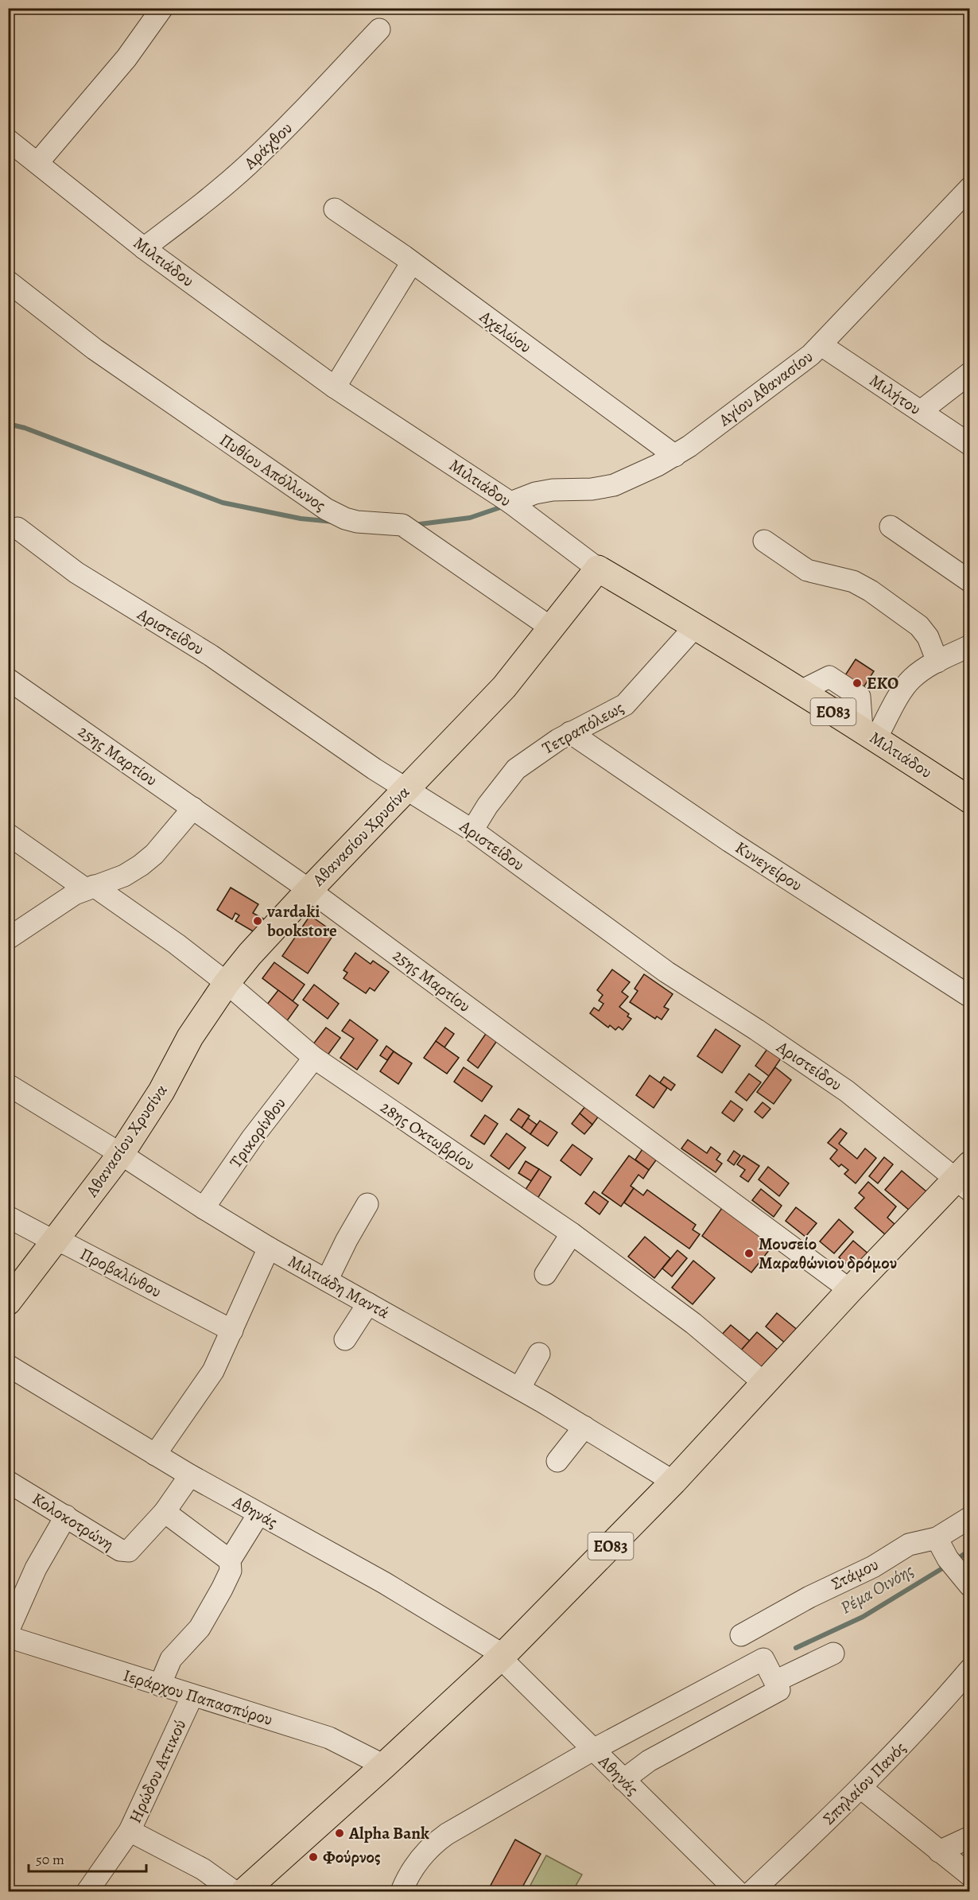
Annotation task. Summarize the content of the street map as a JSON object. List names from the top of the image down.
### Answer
{
  "streets": {
    "main road": ["Μιλτιάδου", "ΕΟ83", "Αθανασίου Χρυσίνα"],
    "street": [
      "Αράχθου",
      "Αχελώου",
      "Αγίου Αθανασίου",
      "Μιλήτου",
      "Πυθίου Απόλλωνος",
      "Αριστείδου",
      "Τετραπόλεως",
      "25ης Μαρτίου",
      "Κυνεγείρου",
      "Τρικορίνθου",
      "28ης Οκτωβρίου",
      "Προβαλίνθου",
      "Μιλτιάδη Μαντά",
      "Αθηνάς",
      "Κολοκοτρώνη",
      "Στάμου",
      "Ιεράρχου Παπασπύρου",
      "Ηρώδου Αττικού",
      "Σπηλαίου Πανός"
    ]
  },
  "crossings": [
    ["Αράχθου", "Μιλτιάδου"],
    ["Μιλτιάδου", "Αγίου Αθανασίου"],
    ["Μιλτιάδου", "Τετραπόλεως"],
    ["Μιλτιάδου", "Αθανασίου Χρυσίνα"],
    ["Αχελώου", "Αγίου Αθανασίου"],
    ["Αγίου Αθανασίου", "Μιλήτου"],
    ["Πυθίου Απόλλωνος", "Αθανασίου Χρυσίνα"],
    ["Αριστείδου", "ΕΟ83"],
    ["Αριστείδου", "Τετραπόλεως"],
    ["Αριστείδου", "Αθανασίου Χρυσίνα"],
    ["ΕΟ83", "25ης Μαρτίου"],
    ["ΕΟ83", "28ης Οκτωβρίου"],
    ["ΕΟ83", "Μιλτιάδη Μαντά"],
    ["ΕΟ83", "Αθηνάς"],
    ["ΕΟ83", "Ιεράρχου Παπασπύρου"],
    ["Τετραπόλεως", "Κυνεγείρου"],
    ["25ης Μαρτίου", "Αθανασίου Χρυσίνα"],
    ["Αθανασίου Χρυσίνα", "28ης Οκτωβρίου"],
    ["Αθανασίου Χρυσίνα", "Προβαλίνθου"],
    ["Αθανασίου Χρυσίνα", "Μιλτιάδη Μαντά"],
    ["Τρικορίνθου", "28ης Οκτωβρίου"],
    ["Τρικορίνθου", "Μιλτιάδη Μαντά"],
    ["Αθηνάς", "Κολοκοτρώνη"],
    ["Ιεράρχου Παπασπύρου", "Ηρώδου Αττικού"]
  ],
  "water": ["Ρέμα Οινόης"],
  "places": [
    "EKO",
    "vardaki bookstore",
    "Μουσείο Μαραθώνιου δρόμου",
    "Alpha Bank",
    "Φούρνος"
  ],
  "scale_bar": "50 m"
}
